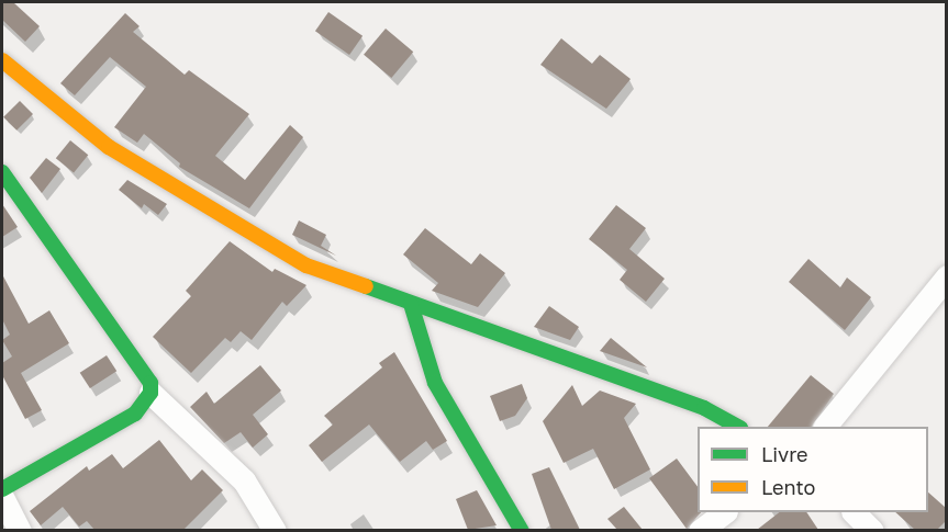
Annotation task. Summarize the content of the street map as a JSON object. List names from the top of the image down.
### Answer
{
  "legend": ["Livre", "Lento"]
}
